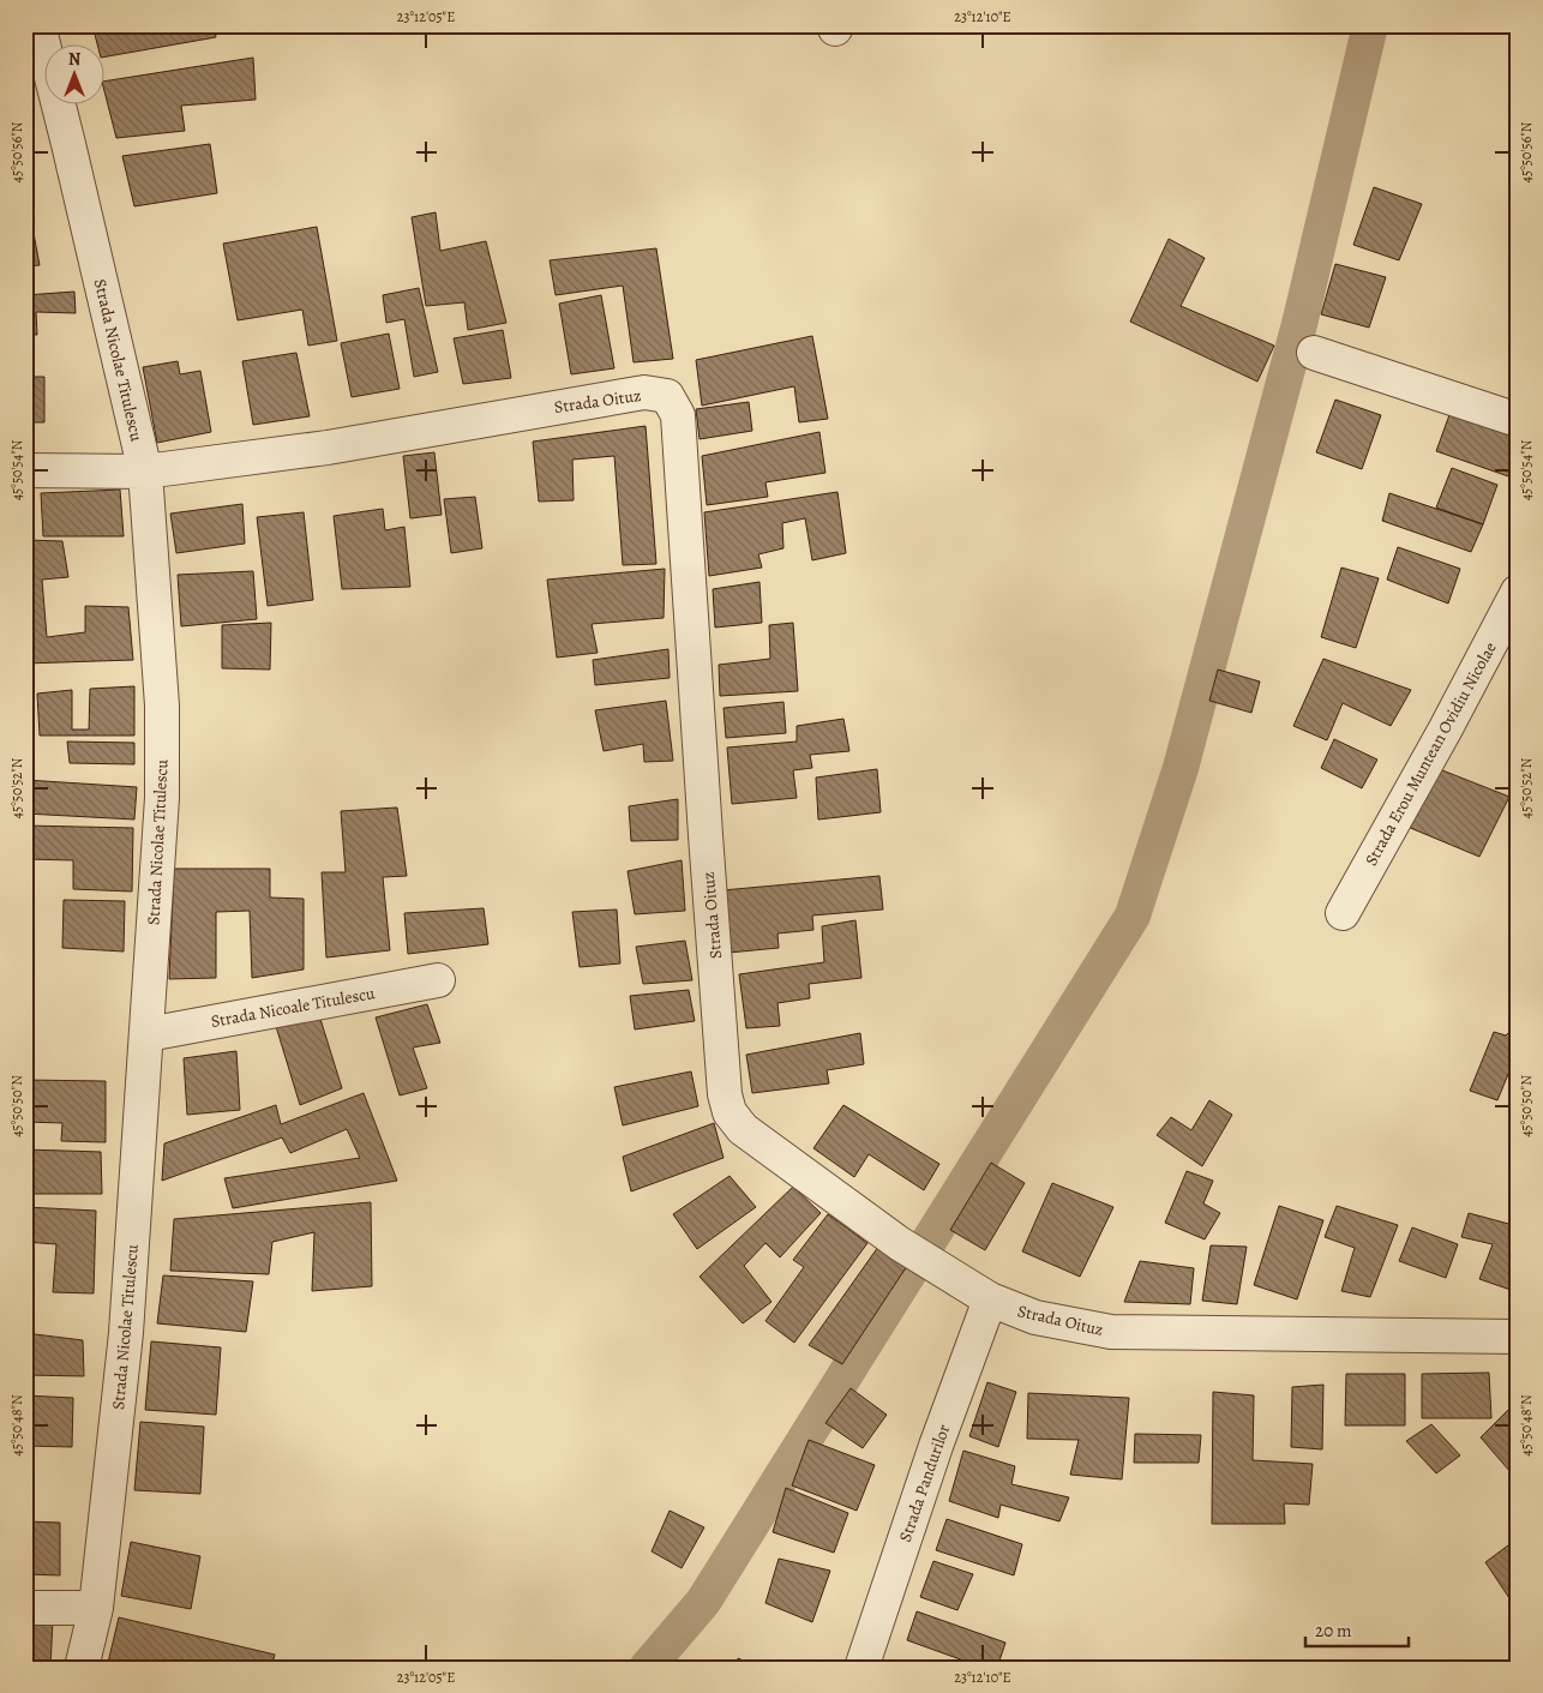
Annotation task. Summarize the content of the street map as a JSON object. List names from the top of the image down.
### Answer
{
  "streets": {
    "street": [
      "Strada Nicolae Titulescu",
      "Strada Oituz",
      "Strada Erou Muntean Ovidiu Nicolae",
      "Strada Nicoale Titulescu",
      "Strada Pandurilor"
    ]
  },
  "crossings": [
    ["Strada Nicolae Titulescu", "Strada Oituz"],
    ["Strada Nicolae Titulescu", "Strada Nicoale Titulescu"],
    ["Strada Oituz", "Strada Pandurilor"]
  ],
  "scale_bar": "20 m",
  "north": "top",
  "coordinates": [
    "23°12'05\"E",
    "23°12'10\"E",
    "45°50'56\"N",
    "45°50'54\"N",
    "45°50'52\"N",
    "45°50'50\"N",
    "45°50'48\"N"
  ]
}
